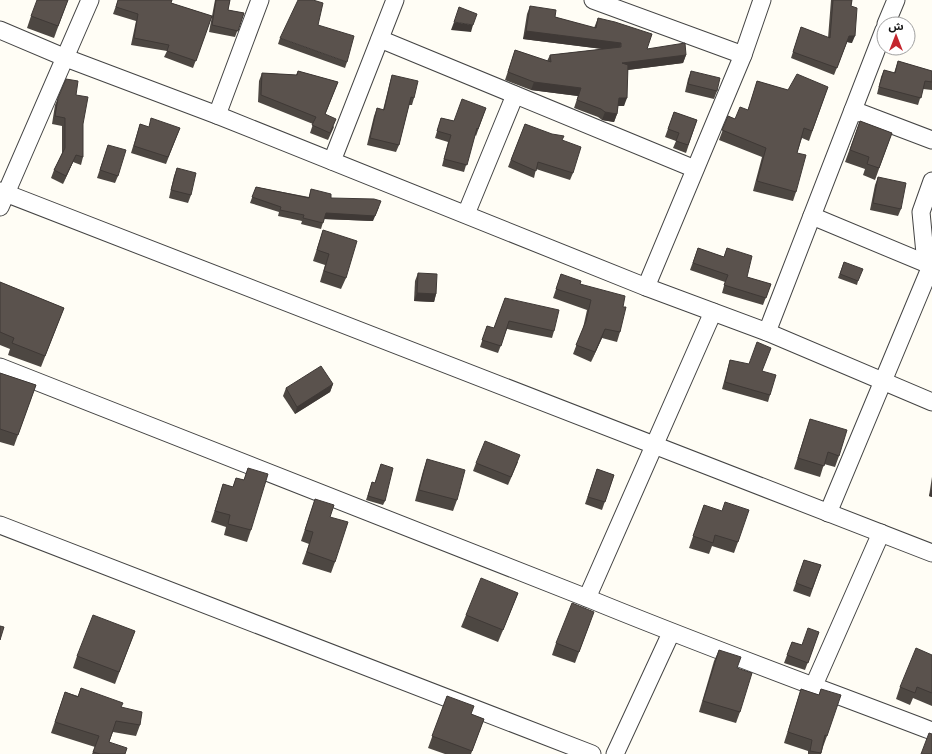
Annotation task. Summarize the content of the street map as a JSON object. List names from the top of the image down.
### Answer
{
  "north": "top"
}
